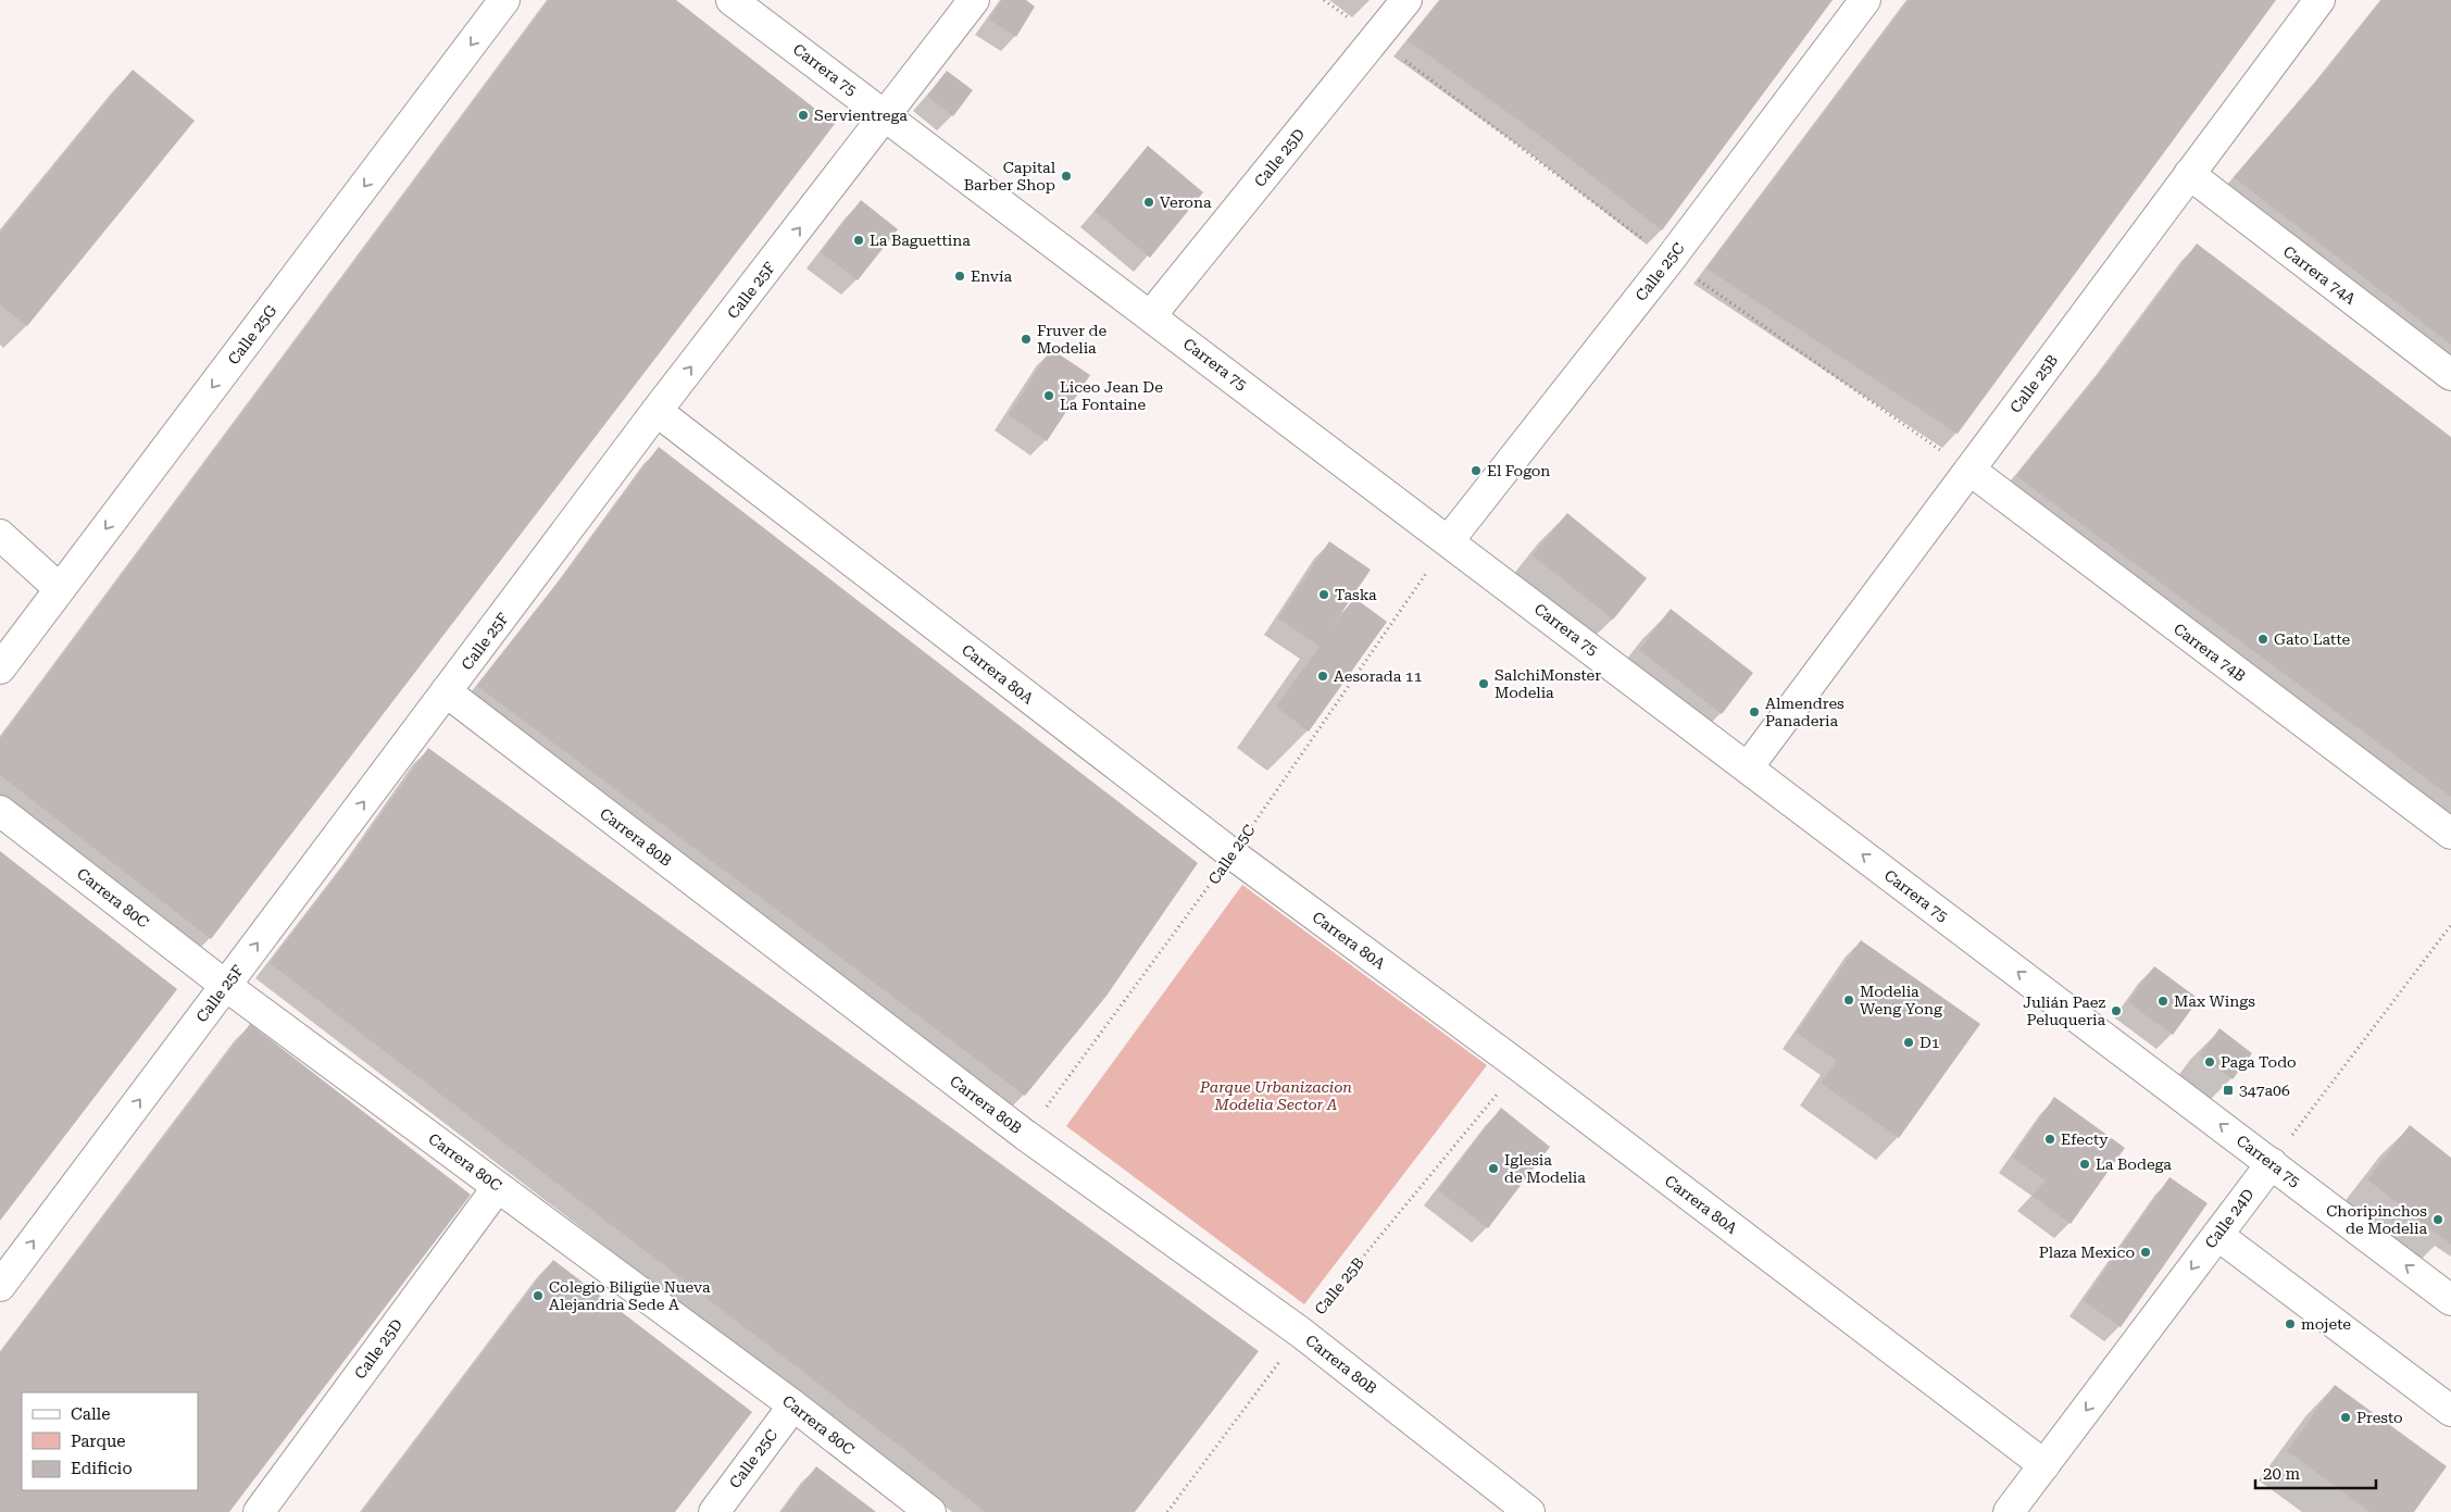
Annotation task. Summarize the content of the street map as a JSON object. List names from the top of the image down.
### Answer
{
  "streets": {
    "street": [
      "Carrera 75",
      "Calle 25D",
      "Calle 25C",
      "Carrera 74A",
      "Calle 25F",
      "Calle 25G",
      "Calle 25B",
      "Carrera 74B",
      "Carrera 80A",
      "Carrera 80B",
      "Carrera 80C",
      "Calle 24D"
    ]
  },
  "crossings": [
    ["Carrera 75", "Calle 25D"],
    ["Carrera 75", "Calle 25C"],
    ["Carrera 75", "Calle 25F"],
    ["Carrera 75", "Calle 25B"],
    ["Carrera 75", "Calle 24D"],
    ["Calle 25D", "Carrera 80C"],
    ["Calle 25C", "Carrera 80A"],
    ["Calle 25C", "Carrera 80B"],
    ["Calle 25C", "Carrera 80C"],
    ["Carrera 74A", "Calle 25B"],
    ["Calle 25F", "Carrera 80A"],
    ["Calle 25F", "Carrera 80B"],
    ["Calle 25F", "Carrera 80C"],
    ["Calle 25B", "Carrera 74B"],
    ["Calle 25B", "Carrera 80A"],
    ["Calle 25B", "Carrera 80B"],
    ["Carrera 80A", "Calle 24D"]
  ],
  "one_way": [
    "Carrera 75",
    "Calle 25F",
    "Calle 25G",
    "Calle 24D"
  ],
  "parks": ["Parque Urbanizacion Modelia Sector A"],
  "places": {
    "other": [
      "Servientrega",
      "Capital Barber Shop",
      "Verona",
      "La Baguettina",
      "Envía",
      "Fruver de Modelia",
      "Liceo Jean De La Fontaine",
      "El Fogon",
      "Taska",
      "Gato Latte",
      "Aesorada 11",
      "SalchiMonster Modelia",
      "Almendres Panaderia",
      "Modelia Weng Yong",
      "Max Wings",
      "Julián Paez Peluqueria",
      "D1",
      "Paga Todo",
      "Efecty",
      "La Bodega",
      "Iglesia de Modelia",
      "Choripinchos de Modelia",
      "Plaza Mexico",
      "Colegio Biligüe Nueva Alejandria Sede A",
      "mojete",
      "Presto"
    ],
    "transit": ["347a06"]
  },
  "legend": ["Calle", "Parque", "Edificio"],
  "scale_bar": "20 m"
}
